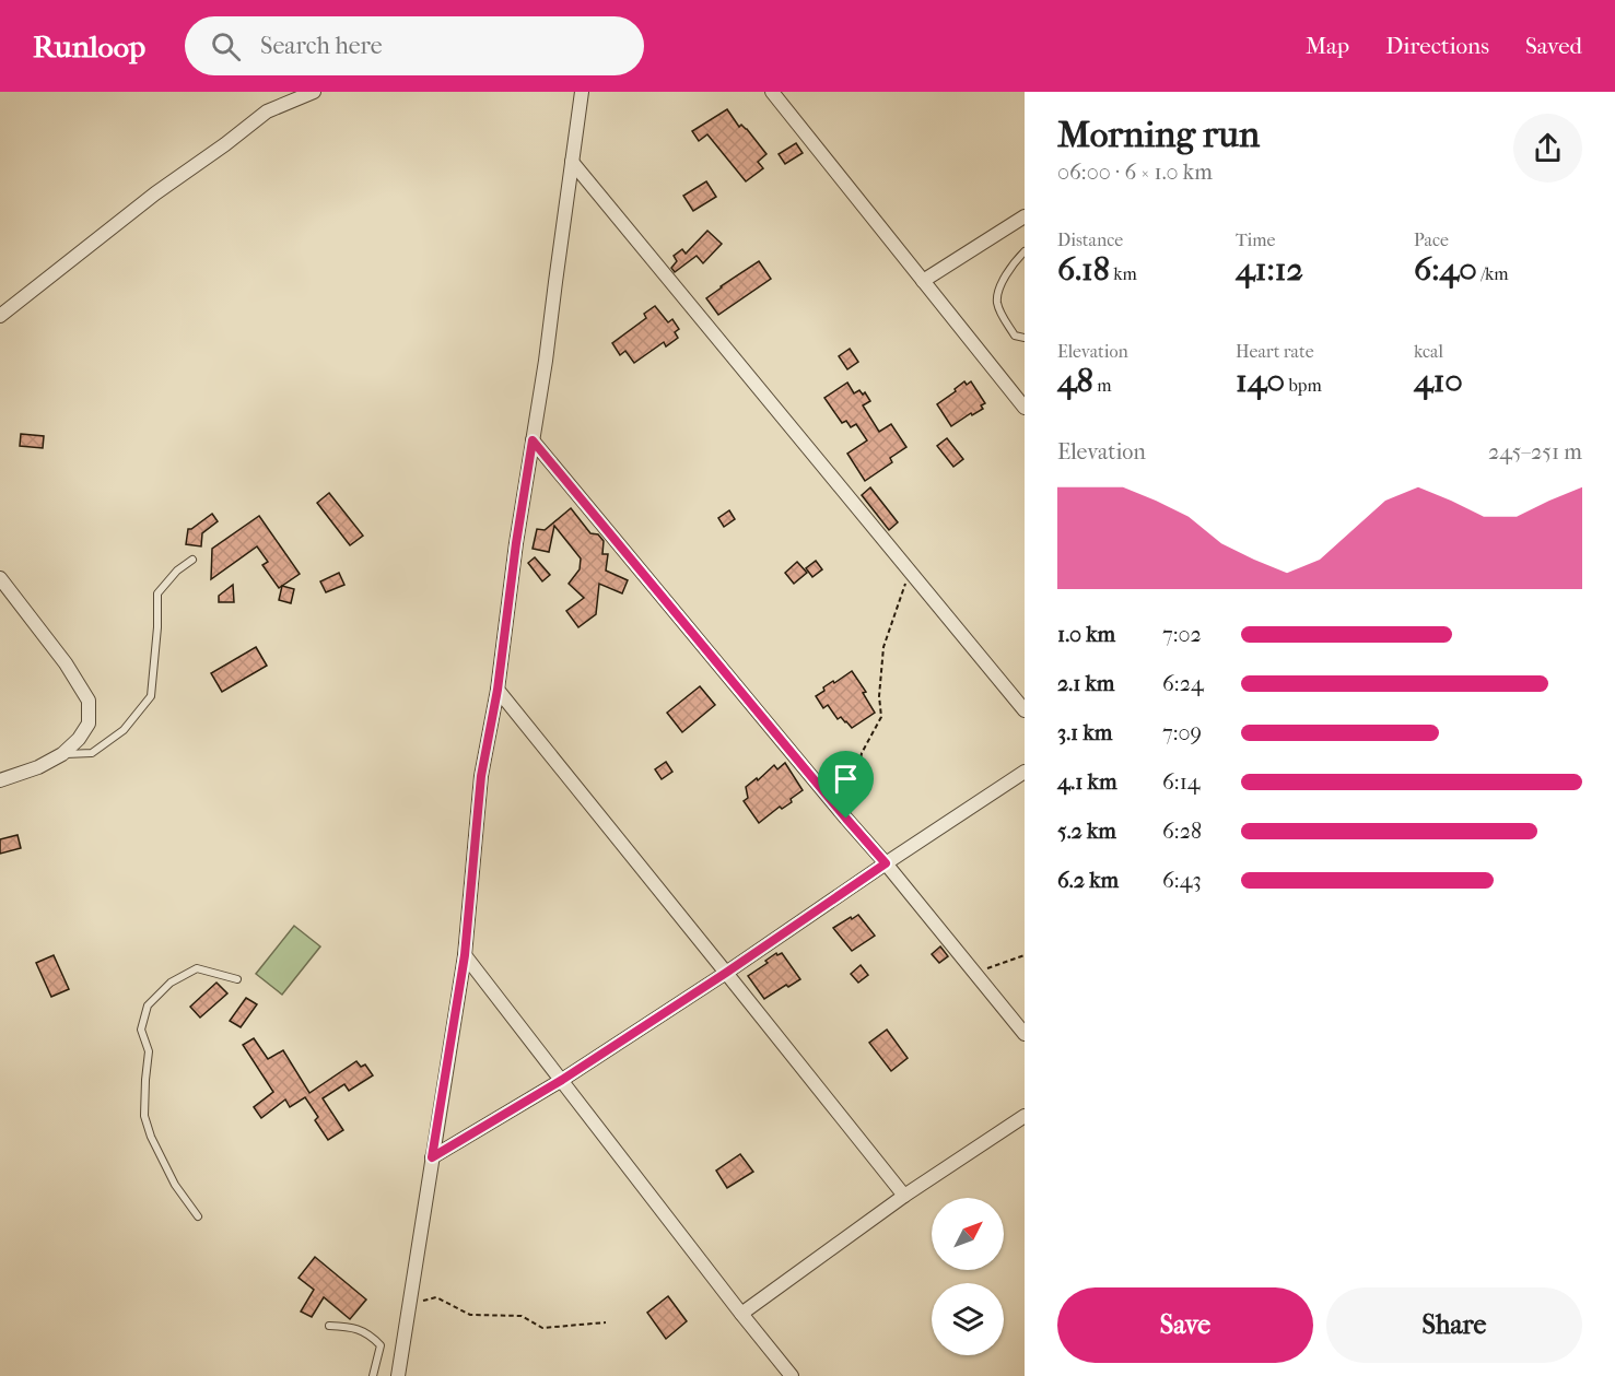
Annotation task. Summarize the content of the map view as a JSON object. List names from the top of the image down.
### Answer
{
  "north": "top right",
  "page": {
    "header": "Runloop",
    "search": "Search here",
    "nav": ["Map", "Directions", "Saved"],
    "heading": ["Morning run", "06:00 · 6 × 1.0 km"],
    "stats": [
      ["Distance", "6.18 km"],
      ["Time", "41:12"],
      ["Pace", "6:40 /km"],
      ["Elevation", "48 m"],
      ["Heart rate", "140 bpm"],
      ["kcal", "410"]
    ],
    "chart": ["Elevation", "245–251 m"],
    "list": [
      {
        "name": "1.0 km",
        "note": "7:02"
      },
      {
        "name": "2.1 km",
        "note": "6:24"
      },
      {
        "name": "3.1 km",
        "note": "7:09"
      },
      {
        "name": "4.1 km",
        "note": "6:14"
      },
      {
        "name": "5.2 km",
        "note": "6:28"
      },
      {
        "name": "6.2 km",
        "note": "6:43"
      }
    ],
    "buttons": ["Save", "Share"]
  }
}
